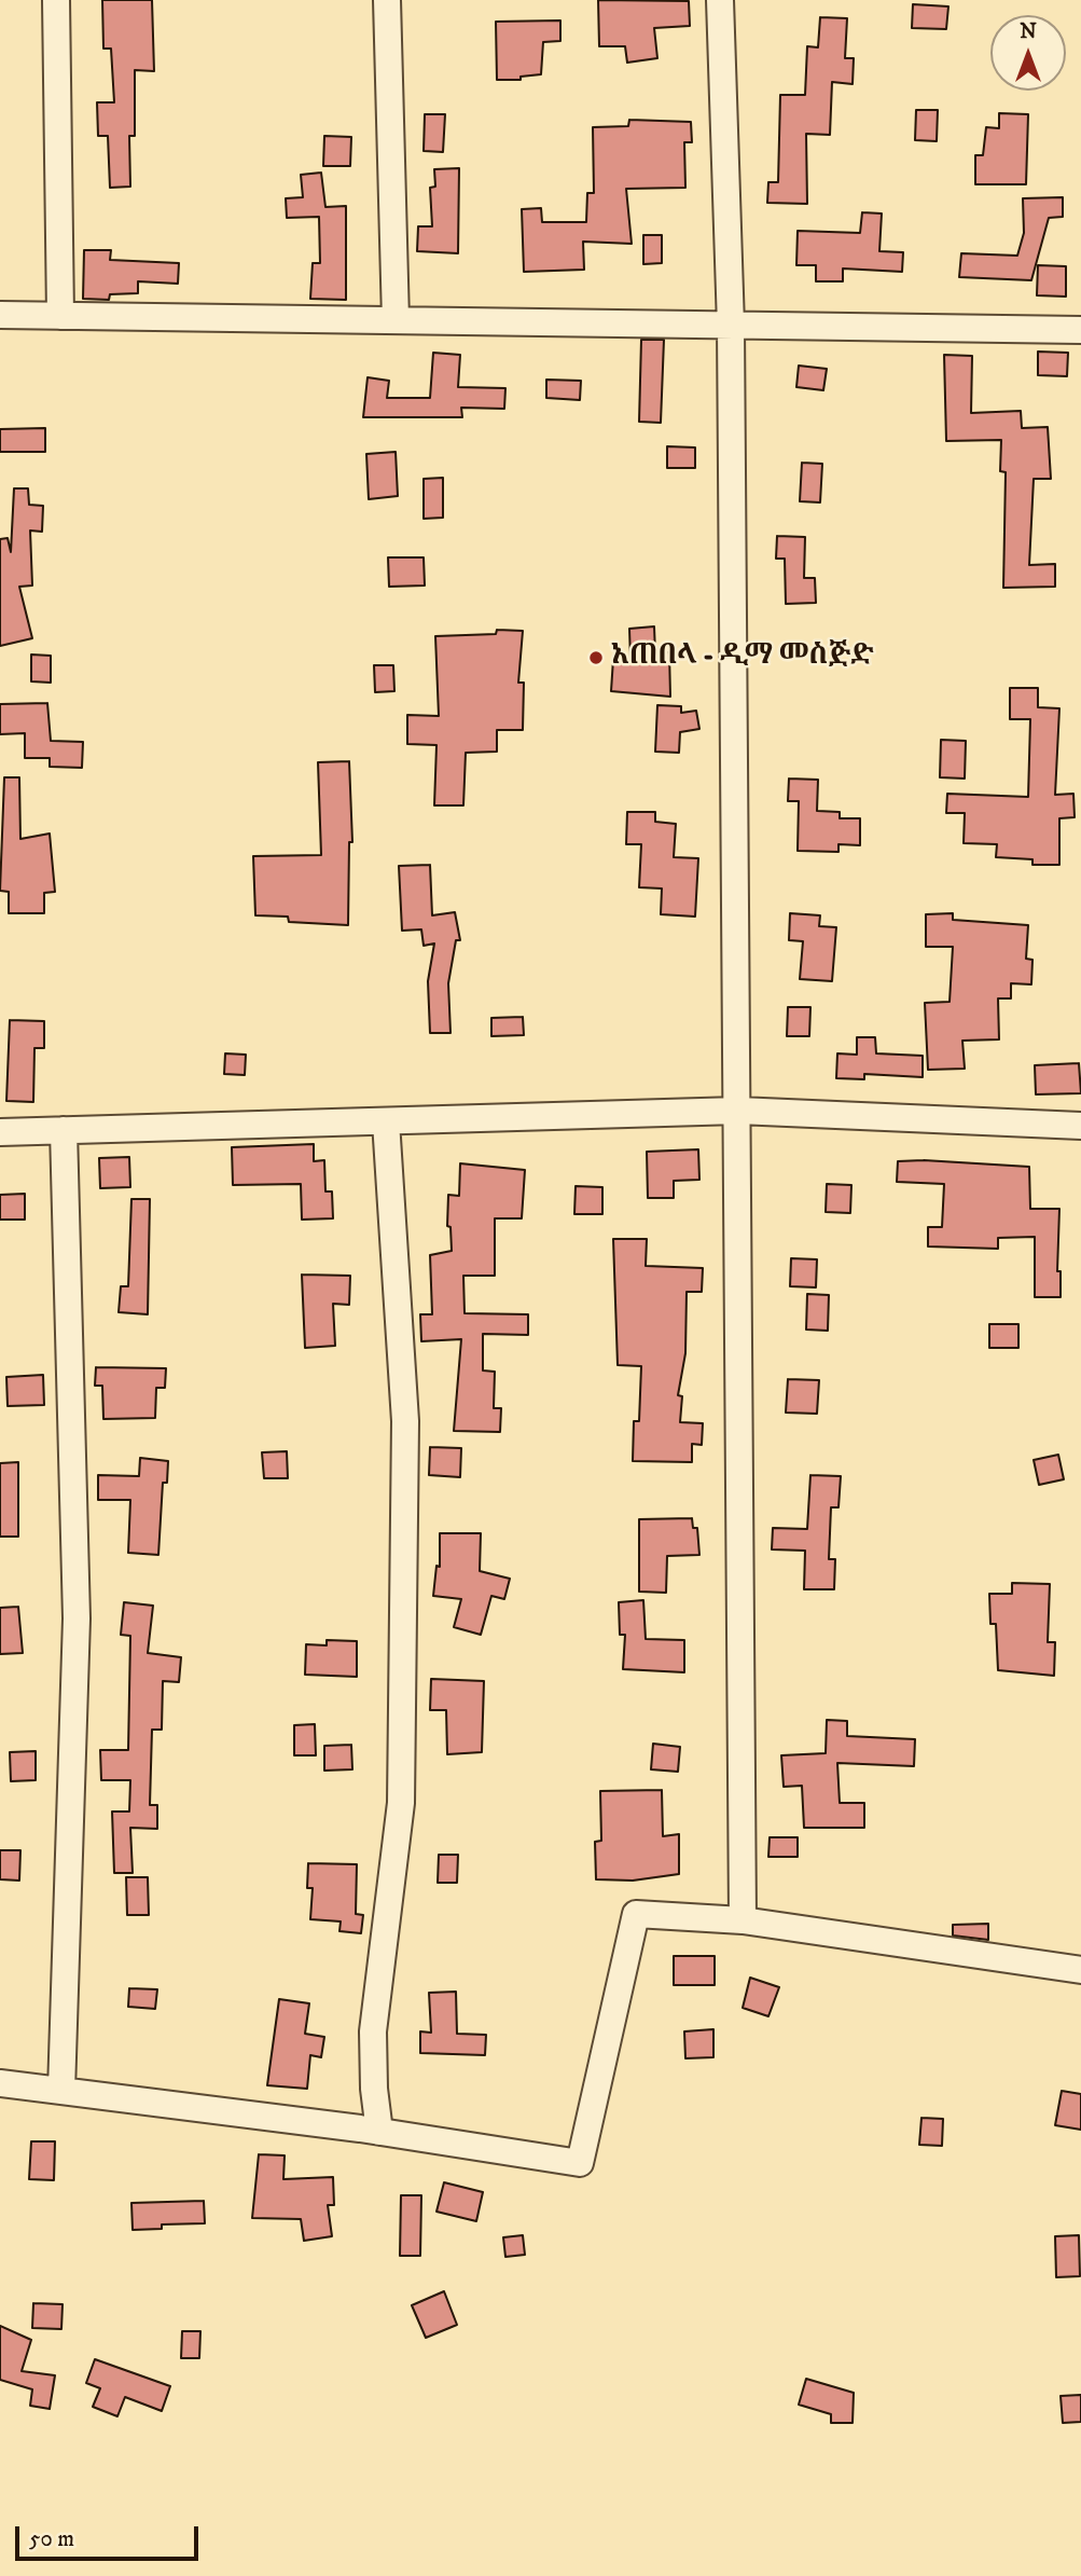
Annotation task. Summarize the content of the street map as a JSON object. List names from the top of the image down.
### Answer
{
  "places": ["አጠበላ - ዲማ መስጅድ"],
  "scale_bar": "50 m",
  "north": "top"
}
